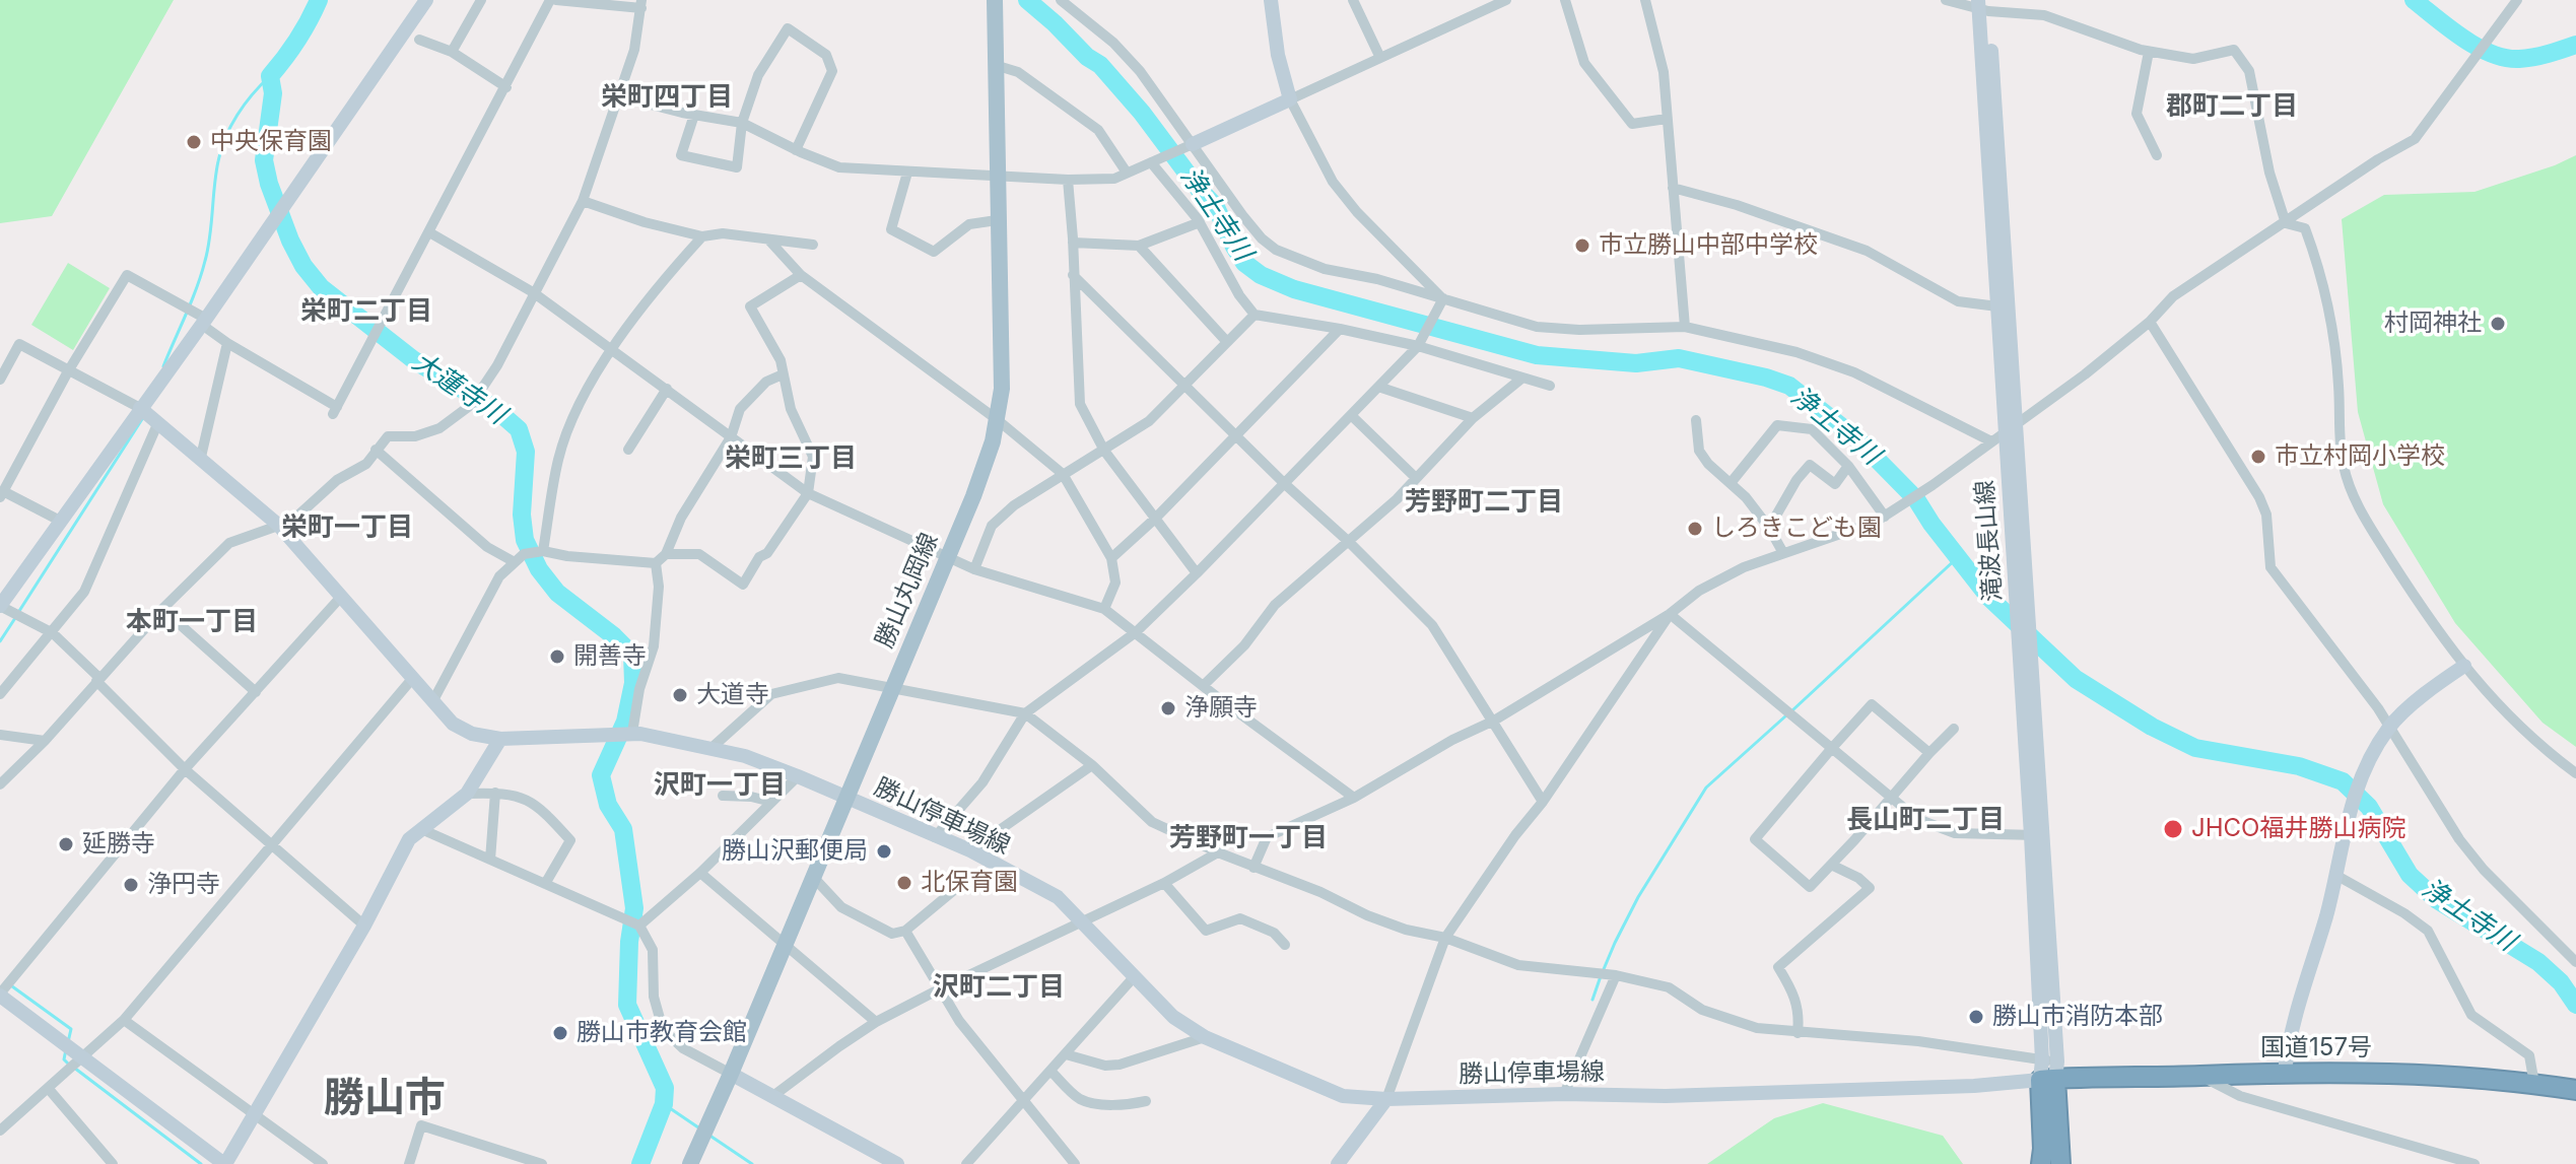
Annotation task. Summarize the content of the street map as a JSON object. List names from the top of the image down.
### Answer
{
  "streets": {
    "highway": ["国道157号"],
    "main road": ["滝波長山線", "勝山丸岡線", "勝山停車場線"]
  },
  "crossings": [
    ["滝波長山線", "勝山停車場線"],
    ["滝波長山線", "国道157号"],
    ["勝山丸岡線", "勝山停車場線"],
    ["勝山停車場線", "国道157号"]
  ],
  "districts": [
    "栄町四丁目",
    "郡町二丁目",
    "栄町二丁目",
    "栄町三丁目",
    "芳野町二丁目",
    "栄町一丁目",
    "本町一丁目",
    "沢町一丁目",
    "長山町二丁目",
    "芳野町一丁目",
    "沢町二丁目",
    "勝山市"
  ],
  "water": ["浄土寺川", "大蓮寺川"],
  "places": [
    "中央保育園",
    "市立勝山中部中学校",
    "村岡神社",
    "市立村岡小学校",
    "しろきこども園",
    "開善寺",
    "大道寺",
    "浄願寺",
    "JHCO福井勝山病院",
    "延勝寺",
    "勝山沢郵便局",
    "北保育園",
    "浄円寺",
    "勝山市消防本部",
    "勝山市教育会館"
  ]
}
